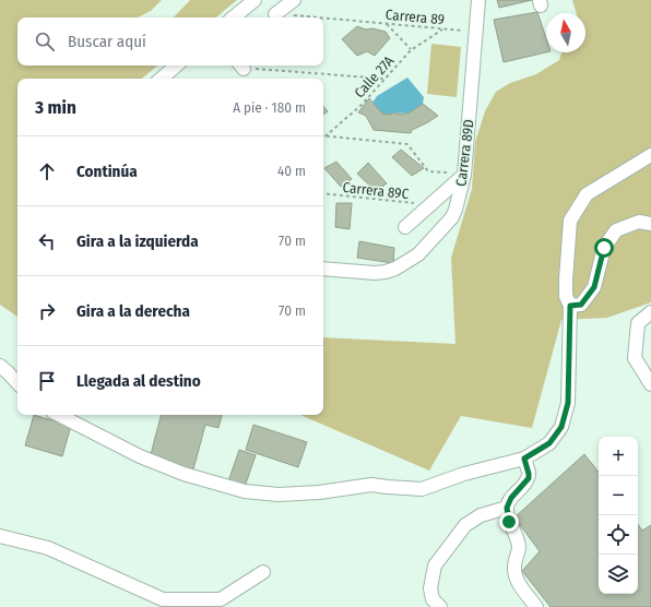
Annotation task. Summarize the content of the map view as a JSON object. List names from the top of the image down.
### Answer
{
  "streets": {
    "street": ["Carrera 89D"],
    "path": ["Carrera 89", "Calle 27A", "Carrera 89C"]
  },
  "crossings": [
    ["Carrera 89", "Calle 27A"],
    ["Carrera 89", "Carrera 89D"]
  ],
  "north": "top",
  "page": {
    "search": "Buscar aquí",
    "heading": ["3 min", "A pie · 180 m"],
    "list": [
      ["Continúa", "40 m"],
      ["Gira a la izquierda", "70 m"],
      ["Gira a la derecha", "70 m"],
      "Llegada al destino"
    ],
    "map_buttons": ["+", "−"]
  }
}
